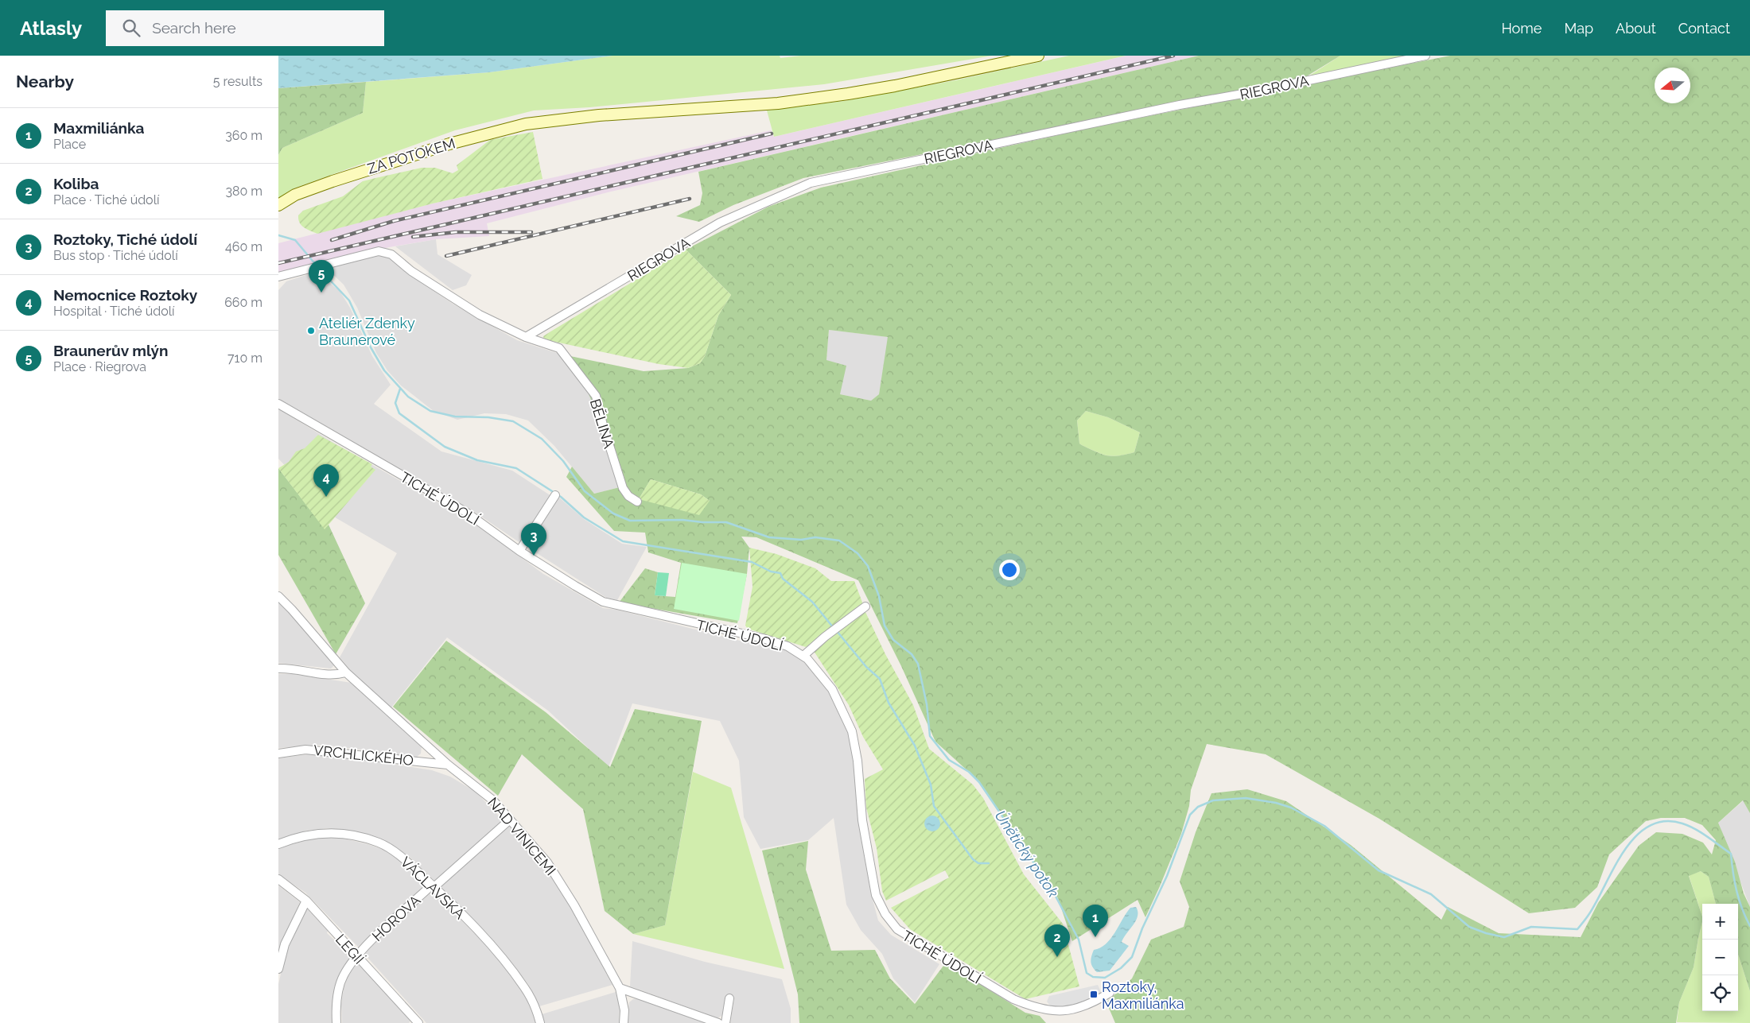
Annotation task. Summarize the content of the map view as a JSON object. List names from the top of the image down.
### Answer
{
  "streets": {
    "main road": ["ZA POTOKEM"],
    "street": [
      "RIEGROVA",
      "BĚLINA",
      "TICHÉ ÚDOLÍ",
      "VRCHLICKÉHO",
      "NAD VINICEMI",
      "VÁCLAVSKÁ",
      "HOROVA",
      "LEGIÍ"
    ]
  },
  "crossings": [
    ["RIEGROVA", "BĚLINA"],
    ["VRCHLICKÉHO", "NAD VINICEMI"],
    ["NAD VINICEMI", "HOROVA"],
    ["VÁCLAVSKÁ", "HOROVA"],
    ["HOROVA", "LEGIÍ"]
  ],
  "water": ["Únětický potok"],
  "places": {
    "other": ["Ateliér Zdenky Braunerové"],
    "transit": ["Roztoky, Maxmiliánka"]
  },
  "north": "left",
  "page": {
    "header": "Atlasly",
    "search": "Search here",
    "nav": [
      "Home",
      "Map",
      "About",
      "Contact"
    ],
    "heading": ["Nearby", "5 results"],
    "list": [
      {
        "mark": "1",
        "name": "Maxmiliánka",
        "note": "Place",
        "value": "360 m"
      },
      {
        "mark": "2",
        "name": "Koliba",
        "note": "Place · Tiché údolí",
        "value": "380 m"
      },
      {
        "mark": "3",
        "name": "Roztoky, Tiché údolí",
        "note": "Bus stop · Tiché údolí",
        "value": "460 m"
      },
      {
        "mark": "4",
        "name": "Nemocnice Roztoky",
        "note": "Hospital · Tiché údolí",
        "value": "660 m"
      },
      {
        "mark": "5",
        "name": "Braunerův mlýn",
        "note": "Place · Riegrova",
        "value": "710 m"
      }
    ],
    "pins": [
      "5",
      "4",
      "3",
      "1",
      "2"
    ],
    "map_buttons": ["+", "−"]
  }
}
